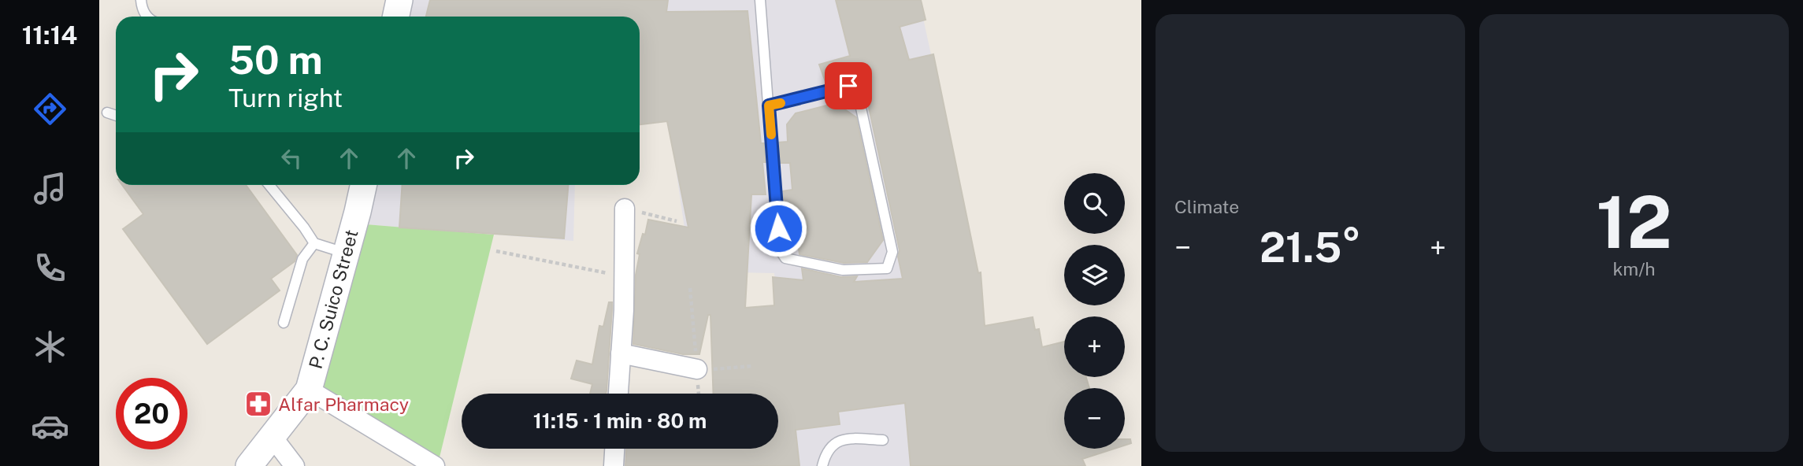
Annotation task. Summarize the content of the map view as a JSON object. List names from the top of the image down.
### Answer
{
  "streets": {
    "street": ["P. C. Suico Street"]
  },
  "places": {
    "pharmacy": ["Alfar Pharmacy"]
  },
  "page": {
    "tabs": "11:14",
    "tile": [
      "Climate",
      ["12", "km/h"]
    ],
    "turn": ["50 m", "Turn right"],
    "map_buttons": ["+", "−"],
    "heat": ["−", "21.5°", "+"],
    "limit": "20",
    "trip": "11:15 · 1 min · 80 m"
  }
}
